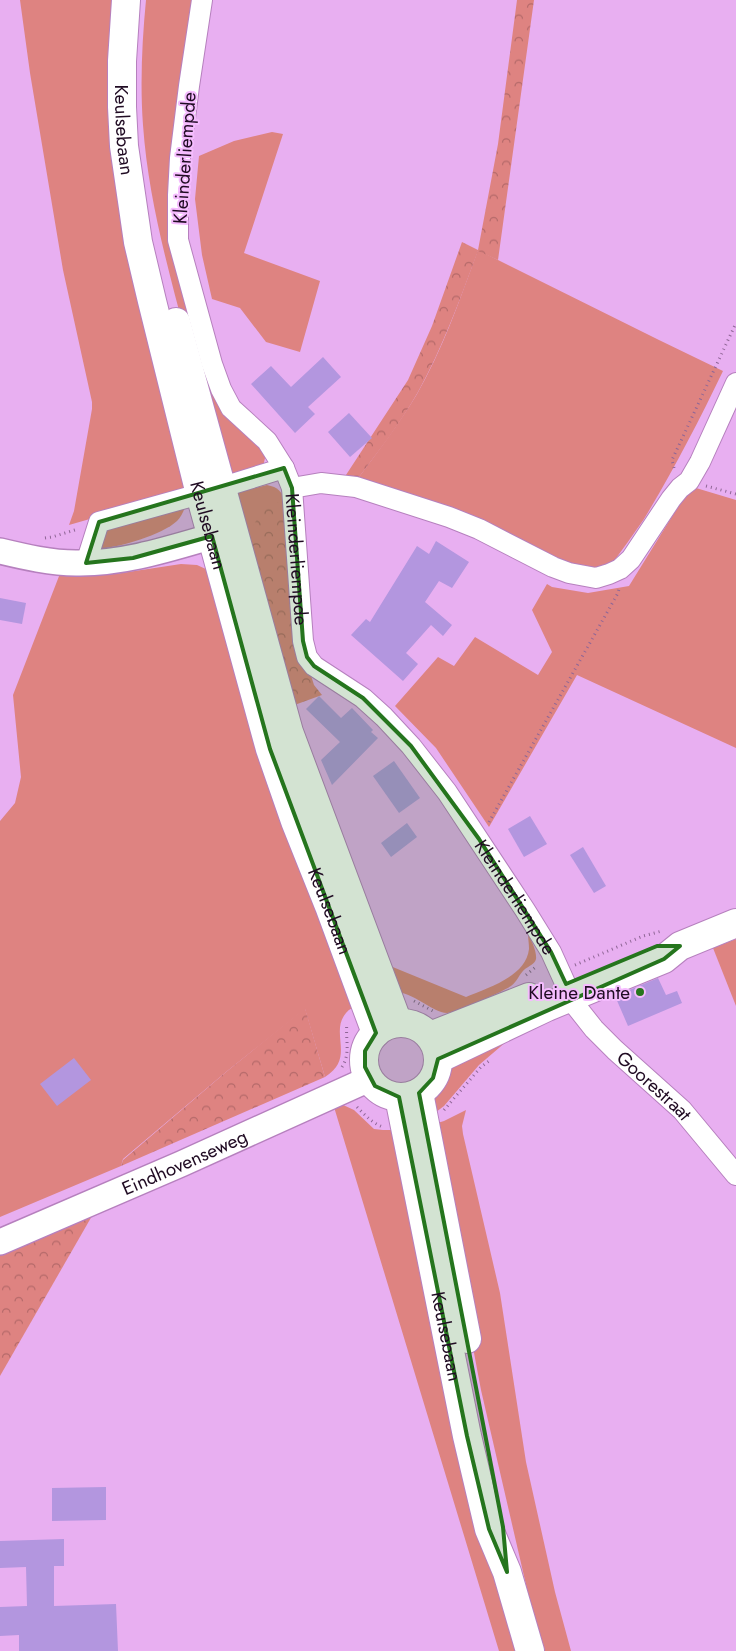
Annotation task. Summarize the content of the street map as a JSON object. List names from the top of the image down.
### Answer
{
  "streets": {
    "main road": ["Keulsebaan"],
    "street": ["Kleinderliempde", "Goorestraat", "Eindhovenseweg"]
  },
  "crossings": [
    ["Keulsebaan", "Eindhovenseweg"],
    ["Kleinderliempde", "Goorestraat"]
  ],
  "places": ["Kleine Dante"]
}
